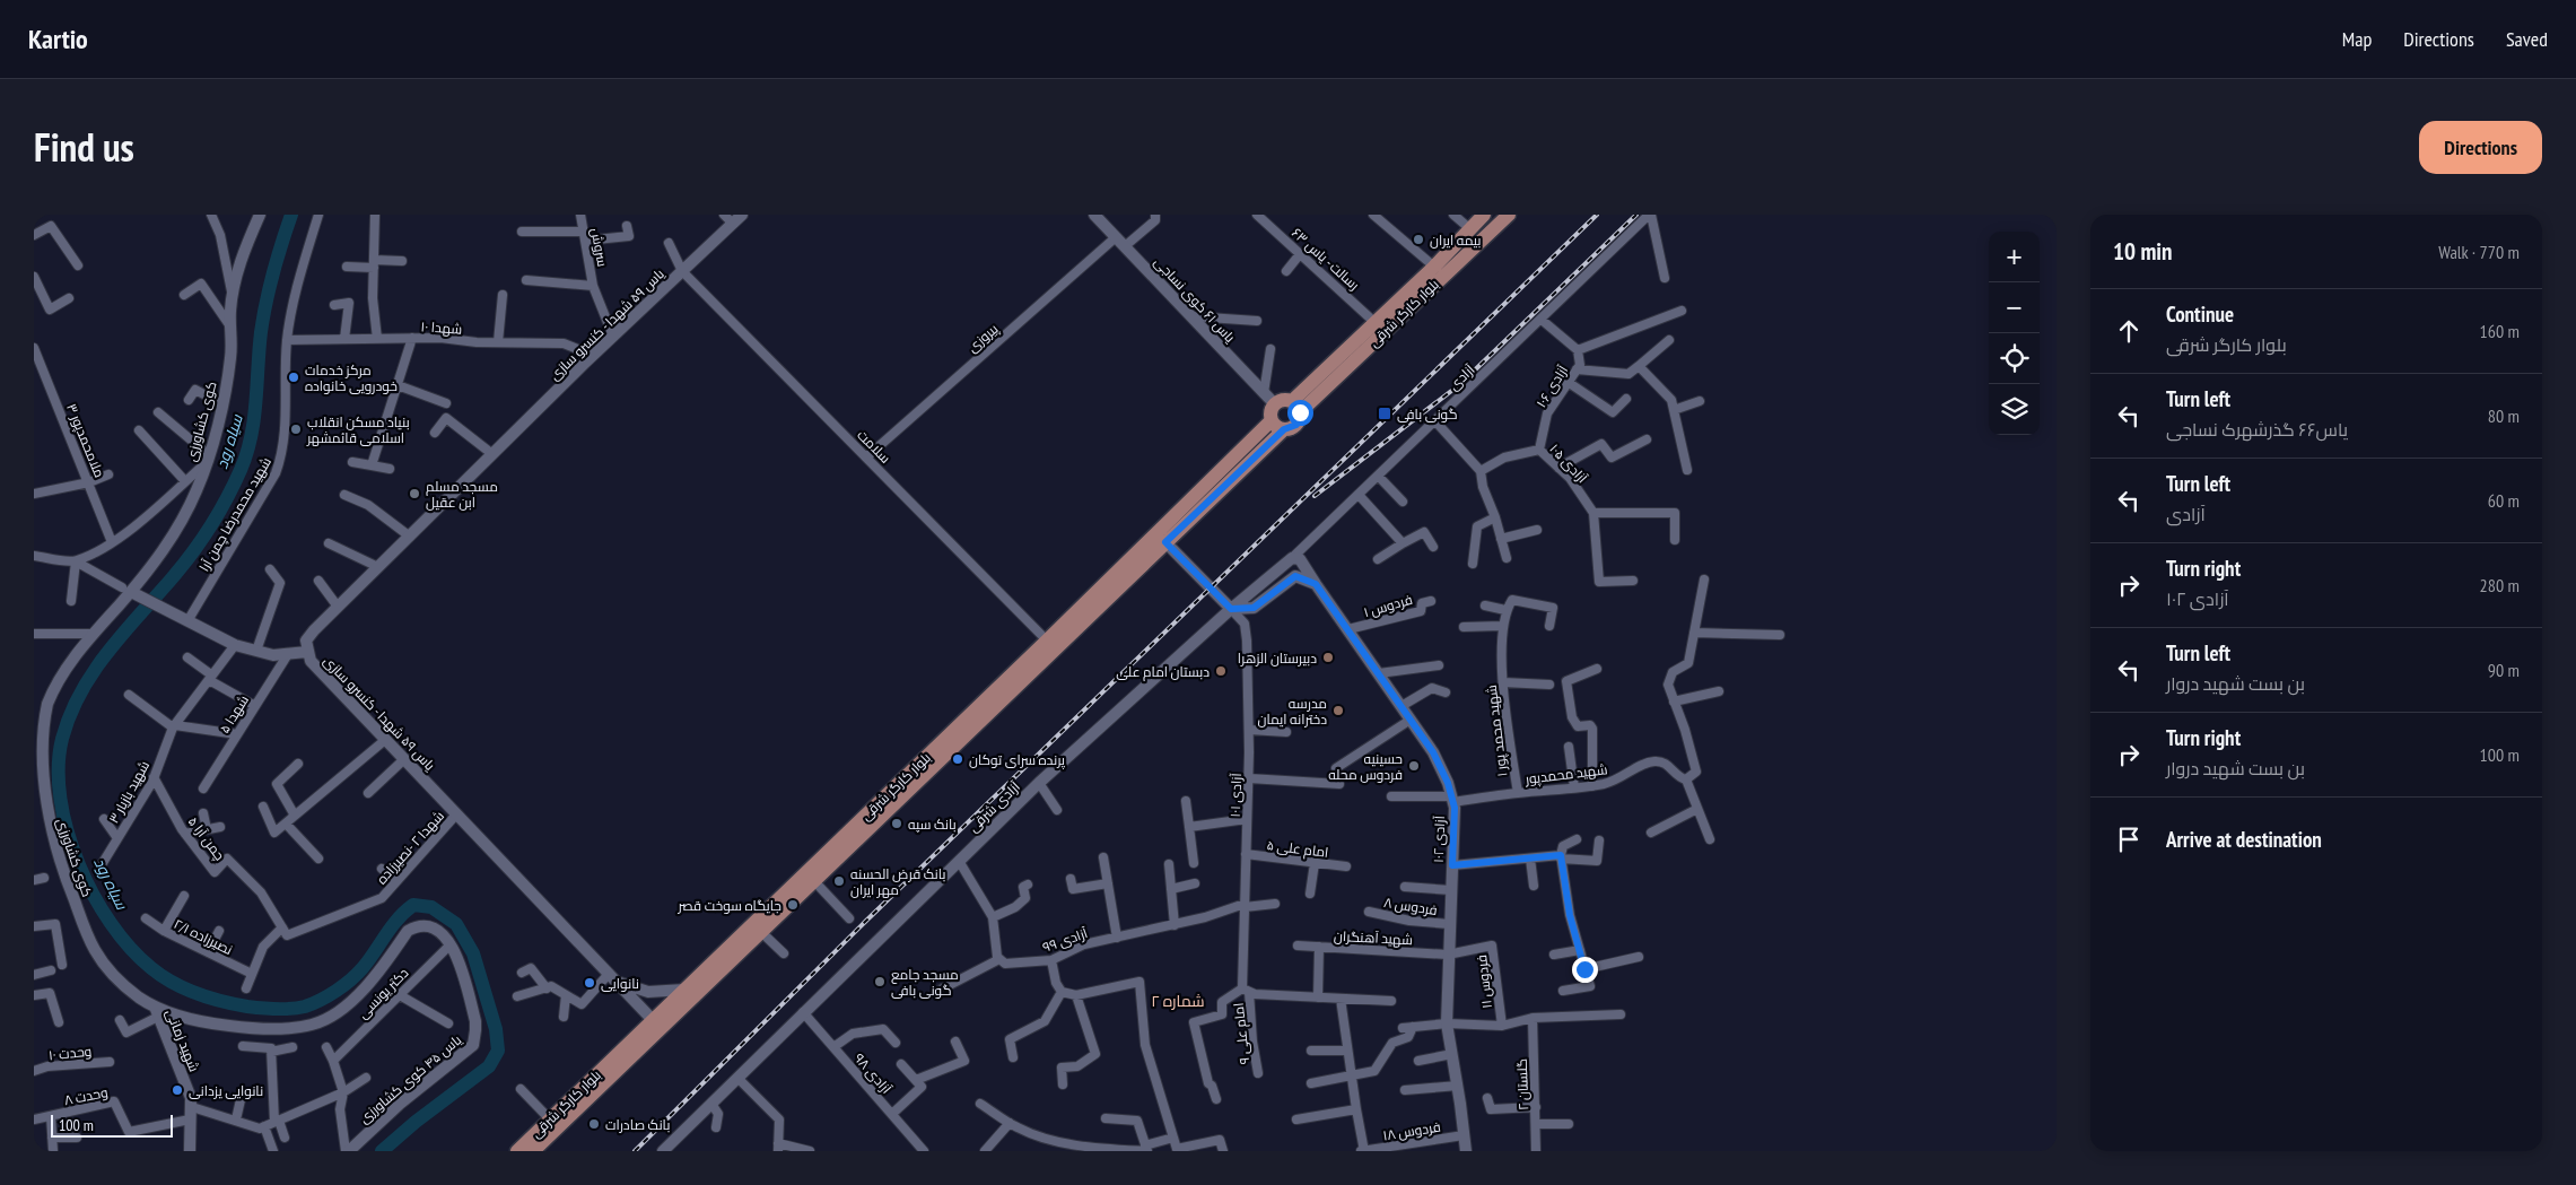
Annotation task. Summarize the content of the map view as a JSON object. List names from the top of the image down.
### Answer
{
  "streets": {
    "main road": ["بلوار کارگر شرقی"],
    "street": [
      "سروش",
      "رسالت - یاس ۶۳",
      "یاس ۶۱ کوی نساجی",
      "یاس ۵۹ شهدا - کنسرو سازی",
      "شهدا ۱۰",
      "پیروزی",
      "آزادی",
      "آزادی ۱۰۶",
      "کوی کشاورزی",
      "ملامحمدپور ۳",
      "سلامت",
      "آزادی ۱۰۵",
      "شهید محمدرضا چمن آرا",
      "فردوس ۱",
      "شهدا ۵",
      "شهید محمد پور ۱",
      "شهید محمدپور",
      "شهید بازیار ۳",
      "آزادی ۱۰۱",
      "آزادی شرقی",
      "چمن آرا ۵",
      "آزادی ۱۰۲",
      "شهدا ۲ -نصیرزاده",
      "امام علی ۵",
      "فردوس ۸",
      "نصیرزاده ۲/۱",
      "شهید آهنگران",
      "آزادی ٩٩",
      "فردوس ۱۱",
      "دکتر یونسی",
      "امام علی ۹",
      "شهید زمانی",
      "وحدت ۱۰",
      "آزادی ۹۸",
      "یاس ۴۵ کوی کشاورزی",
      "گلستان ۲",
      "وحدت ۸",
      "فردوس ۱۸"
    ]
  },
  "crossings": [
    ["سروش", "یاس ۵۹ شهدا - کنسرو سازی"],
    ["رسالت - یاس ۶۳", "بلوار کارگر شرقی"],
    ["یاس ۶۱ کوی نساجی", "بلوار کارگر شرقی"],
    ["یاس ۶۱ کوی نساجی", "پیروزی"],
    ["بلوار کارگر شرقی", "یاس ۵۹ شهدا - کنسرو سازی"],
    ["بلوار کارگر شرقی", "سلامت"],
    ["یاس ۵۹ شهدا - کنسرو سازی", "شهدا ۱۰"],
    ["یاس ۵۹ شهدا - کنسرو سازی", "سلامت"],
    ["یاس ۵۹ شهدا - کنسرو سازی", "شهدا ۲ -نصیرزاده"],
    ["شهدا ۱۰", "شهید محمدرضا چمن آرا"],
    ["پیروزی", "سلامت"],
    ["آزادی", "آزادی ۱۰۱"],
    ["آزادی", "آزادی شرقی"],
    ["آزادی ۱۰۶", "آزادی ۱۰۵"],
    ["کوی کشاورزی", "دکتر یونسی"],
    ["کوی کشاورزی", "شهید زمانی"],
    ["کوی کشاورزی", "یاس ۴۵ کوی کشاورزی"],
    ["فردوس ۱", "آزادی ۱۰۲"],
    ["شهید محمد پور ۱", "شهید محمدپور"],
    ["شهید محمدپور", "آزادی ۱۰۲"],
    ["شهید بازیار ۳", "چمن آرا ۵"],
    ["آزادی ۱۰۱", "آزادی شرقی"],
    ["آزادی ۱۰۱", "امام علی ۵"],
    ["آزادی ۱۰۱", "آزادی ٩٩"],
    ["آزادی ۱۰۱", "امام علی ۹"],
    ["آزادی شرقی", "آزادی ۹۸"],
    ["چمن آرا ۵", "شهدا ۲ -نصیرزاده"],
    ["آزادی ۱۰۲", "فردوس ۸"],
    ["آزادی ۱۰۲", "شهید آهنگران"],
    ["آزادی ۱۰۲", "فردوس ۱۱"],
    ["آزادی ۱۰۲", "فردوس ۱۸"],
    ["شهید آهنگران", "فردوس ۱۱"],
    ["شهید زمانی", "وحدت ۸"]
  ],
  "districts": ["شماره ۲"],
  "water": ["سیاه رود"],
  "places": {
    "other": [
      "بیمه ایران",
      "مرکز خدمات خودرویی خانواده",
      "بنیاد مسکن انقلاب اسلامی قائمشهر",
      "مسجد مسلم ابن عقیل",
      "دبیرستان الزهرا",
      "دبستان امام علی",
      "مدرسه دخترانه ایمان",
      "پرنده سرای توکان",
      "حسینیه فردوس محله",
      "بانک سپه",
      "بانک قرض الحسنه مهر ایران",
      "جایگاه سوخت قصر",
      "مسجد جامع گونی بافی",
      "نانوایی",
      "نانوایی یزدانی",
      "بانک صادرات"
    ],
    "transit": ["گونی بافی"]
  },
  "scale_bar": "100 m",
  "page": {
    "header": "Kartio",
    "nav": ["Map", "Directions", "Saved"],
    "title": "Find us",
    "buttons": "Directions",
    "heading": ["10 min", "Walk · 770 m"],
    "map_buttons": ["+", "−"],
    "list": [
      ["Continue", "بلوار کارگر شرقی", "160 m"],
      ["Turn left", "یاس۶۶ گذرشهرک نساجی", "80 m"],
      ["Turn left", "آزادی", "60 m"],
      ["Turn right", "آزادی ۱۰۲", "280 m"],
      ["Turn left", "بن بست شهید دروار", "90 m"],
      ["Turn right", "بن بست شهید دروار", "100 m"],
      "Arrive at destination"
    ],
    "scale": "100 m"
  }
}
